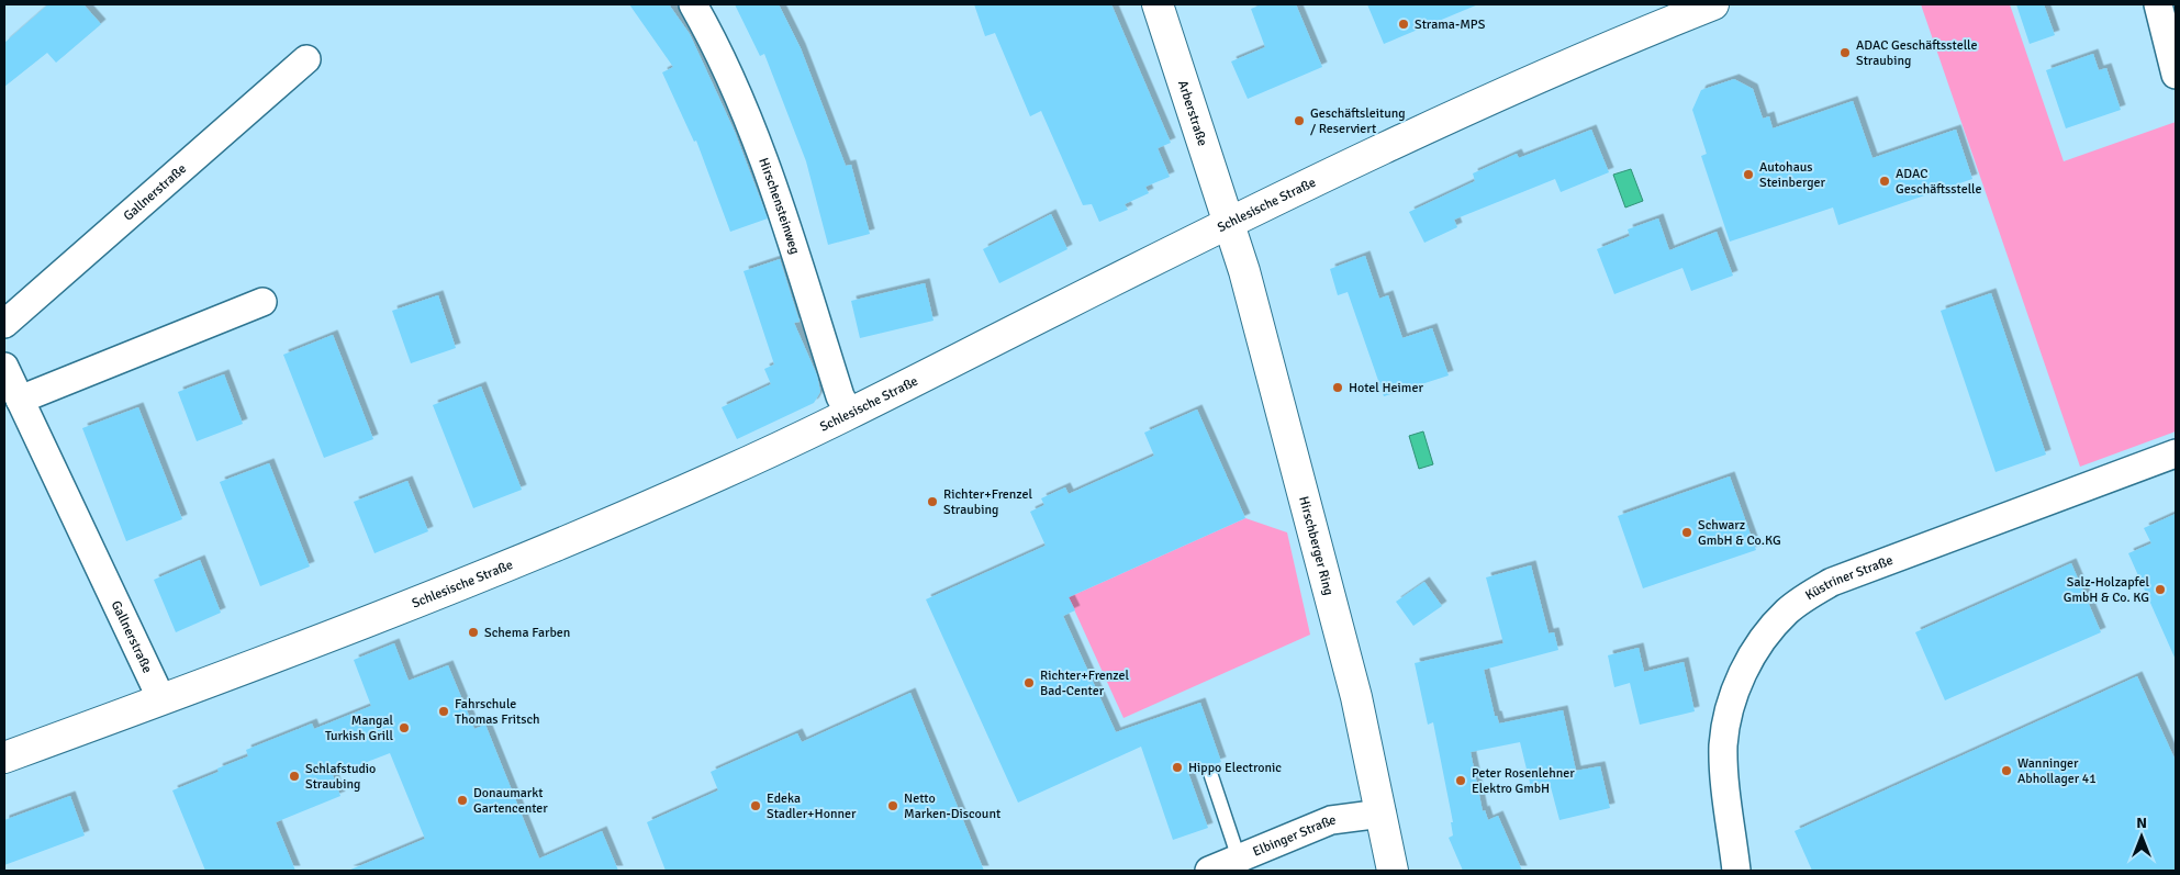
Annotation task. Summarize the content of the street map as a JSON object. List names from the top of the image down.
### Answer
{
  "streets": {
    "street": [
      "Arberstraße",
      "Gallnerstraße",
      "Schlesische Straße",
      "Hirschensteinweg",
      "Hirschberger Ring",
      "Küstriner Straße",
      "Elbinger Straße"
    ]
  },
  "crossings": [
    ["Arberstraße", "Schlesische Straße"],
    ["Arberstraße", "Hirschberger Ring"],
    ["Gallnerstraße", "Schlesische Straße"],
    ["Schlesische Straße", "Hirschensteinweg"],
    ["Schlesische Straße", "Hirschberger Ring"],
    ["Hirschberger Ring", "Elbinger Straße"]
  ],
  "places": [
    "Strama-MPS",
    "ADAC Geschäftsstelle Straubing",
    "Geschäftsleitung / Reserviert",
    "Autohaus Steinberger",
    "ADAC Geschäftsstelle",
    "Hotel Heimer",
    "Richter+Frenzel Straubing",
    "Schwarz GmbH & Co.KG",
    "Salz-Holzapfel GmbH & Co. KG",
    "Schema Farben",
    "Richter+Frenzel Bad-Center",
    "Fahrschule Thomas Fritsch",
    "Mangal Turkish Grill",
    "Hippo Electronic",
    "Wanninger Abhollager 41",
    "Schlafstudio Straubing",
    "Peter Rosenlehner Elektro GmbH",
    "Donaumarkt Gartencenter",
    "Edeka Stadler+Honner",
    "Netto Marken-Discount"
  ],
  "north": "top"
}
